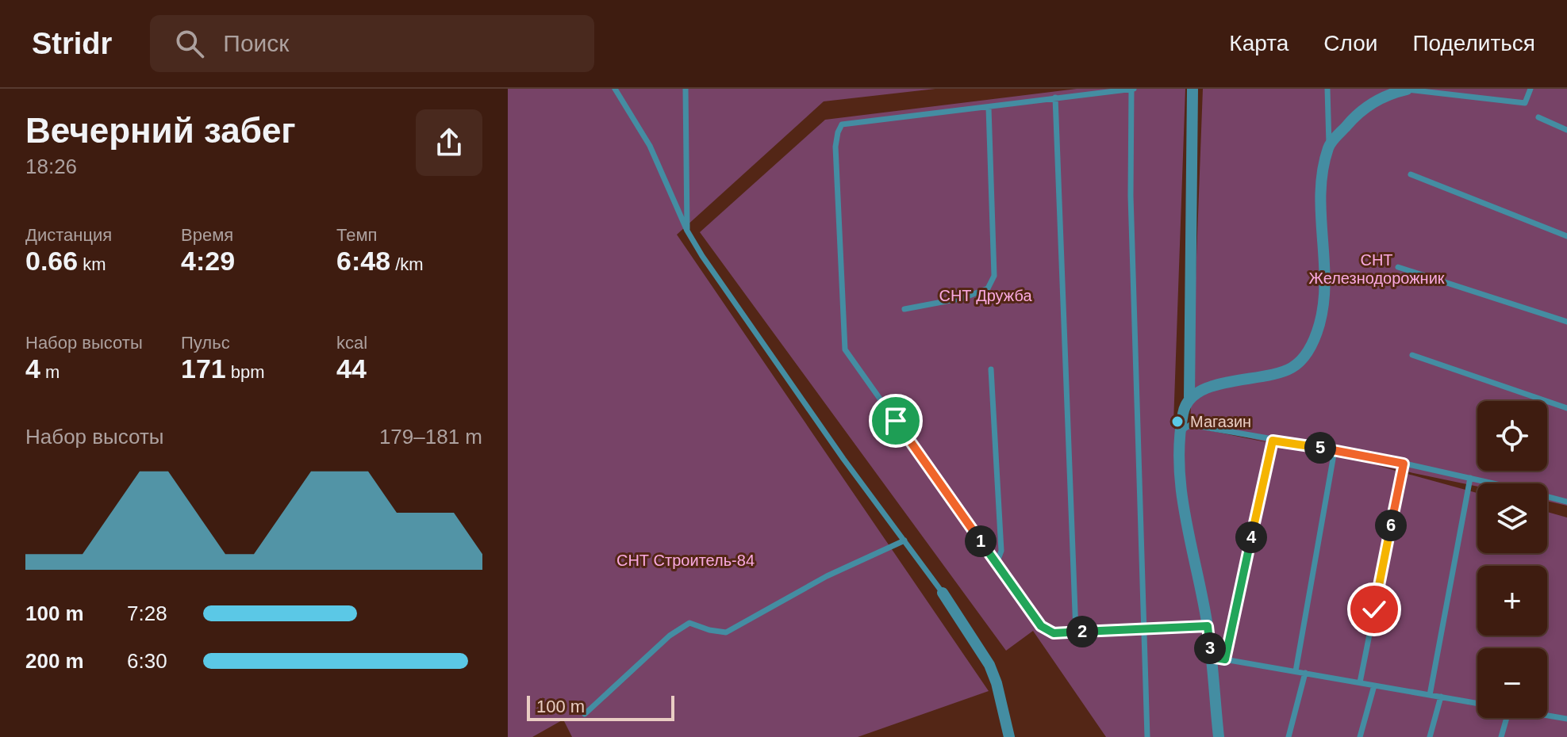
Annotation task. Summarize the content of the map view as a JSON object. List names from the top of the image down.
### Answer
{
  "parks": ["СНТ Железнодорожник", "СНТ Дружба", "СНТ Строитель-84"],
  "places": ["Магазин"],
  "scale_bar": "100 m",
  "page": {
    "header": "Stridr",
    "search": "Поиск",
    "nav": ["Карта", "Слои", "Поделиться"],
    "heading": ["Вечерний забег", "18:26"],
    "stats": [
      ["Дистанция", "0.66 km"],
      ["Время", "4:29"],
      ["Темп", "6:48 /km"],
      ["Набор высоты", "4 m"],
      ["Пульс", "171 bpm"],
      ["kcal", "44"]
    ],
    "map_buttons": ["+", "−"],
    "chart": ["Набор высоты", "179–181 m"],
    "pins": [
      "5",
      "6",
      "4",
      "1",
      "2",
      "3"
    ],
    "list": [
      {
        "name": "100 m",
        "note": "7:28"
      },
      {
        "name": "200 m",
        "note": "6:30"
      }
    ],
    "scale": "100 m"
  }
}
